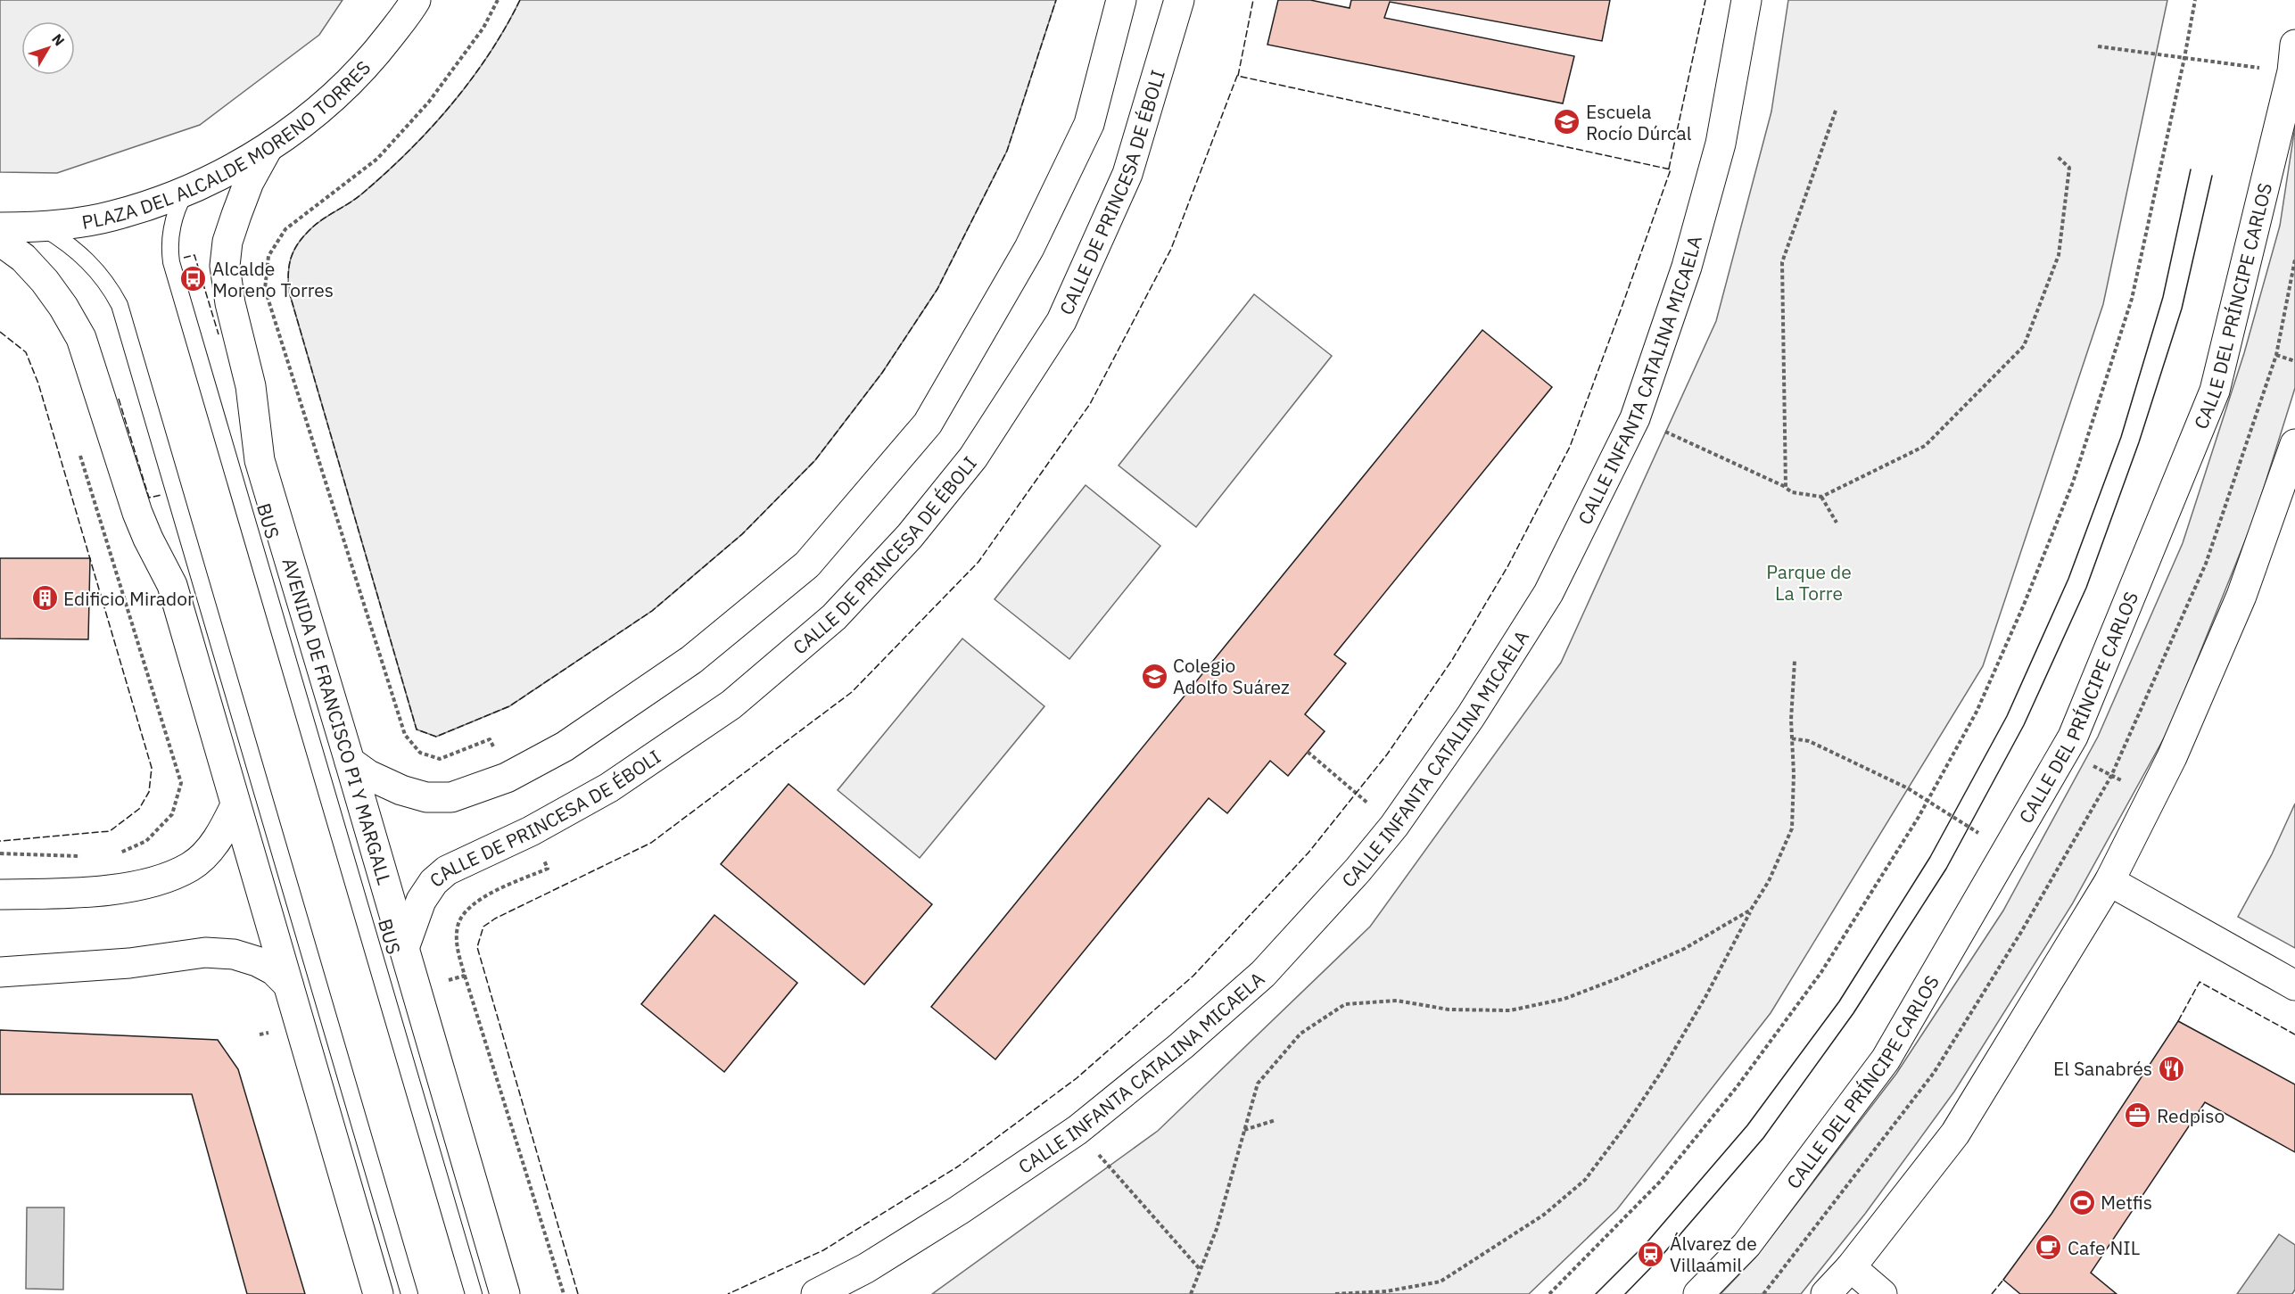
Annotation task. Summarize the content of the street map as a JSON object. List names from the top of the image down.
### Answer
{
  "streets": {
    "street": [
      "PLAZA DEL ALCALDE MORENO TORRES",
      "CALLE DE PRINCESA DE ÉBOLI",
      "CALLE DEL PRÍNCIPE CARLOS",
      "CALLE INFANTA CATALINA MICAELA",
      "AVENIDA DE FRANCISCO PI Y MARGALL"
    ],
    "lane": ["BUS"]
  },
  "crossings": [
    ["PLAZA DEL ALCALDE MORENO TORRES", "BUS"],
    ["PLAZA DEL ALCALDE MORENO TORRES", "AVENIDA DE FRANCISCO PI Y MARGALL"],
    ["CALLE DE PRINCESA DE ÉBOLI", "AVENIDA DE FRANCISCO PI Y MARGALL"]
  ],
  "parks": ["Parque de La Torre"],
  "places": {
    "school or university": ["Escuela Rocío Dúrcal", "Colegio Adolfo Suárez"],
    "bus stop": ["Alcalde Moreno Torres"],
    "building": ["Edificio Mirador"],
    "restaurant": ["El Sanabrés"],
    "office": ["Redpiso"],
    "sports": ["Metfis"],
    "cafe": ["Cafe NIL"],
    "station": ["Álvarez de Villaamil"]
  },
  "north": "top right"
}
